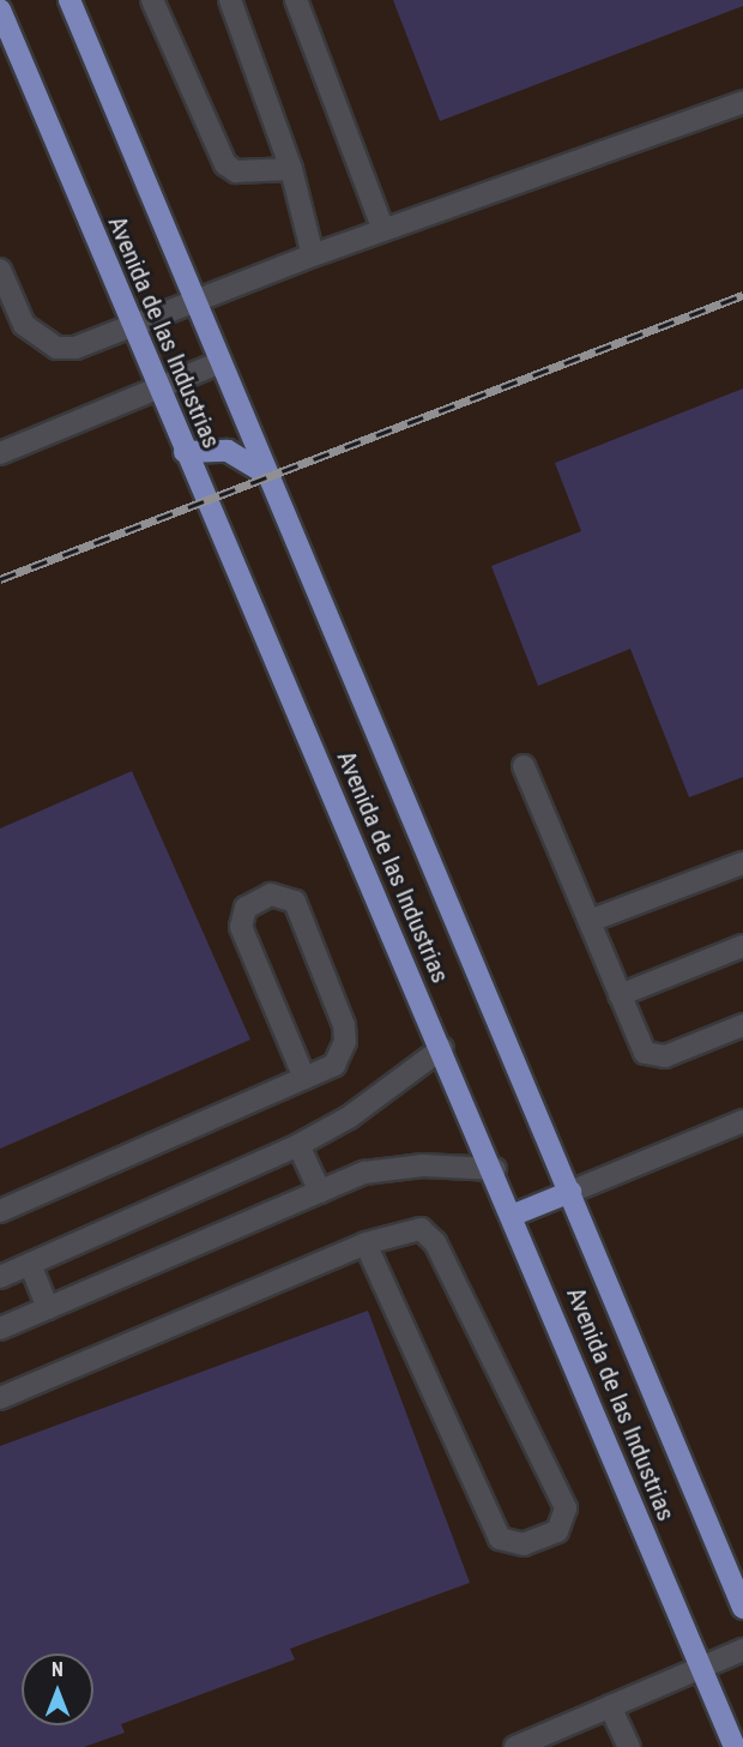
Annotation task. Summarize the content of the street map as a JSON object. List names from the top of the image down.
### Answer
{
  "streets": {
    "main road": ["Avenida de las Industrias"]
  },
  "north": "top"
}
